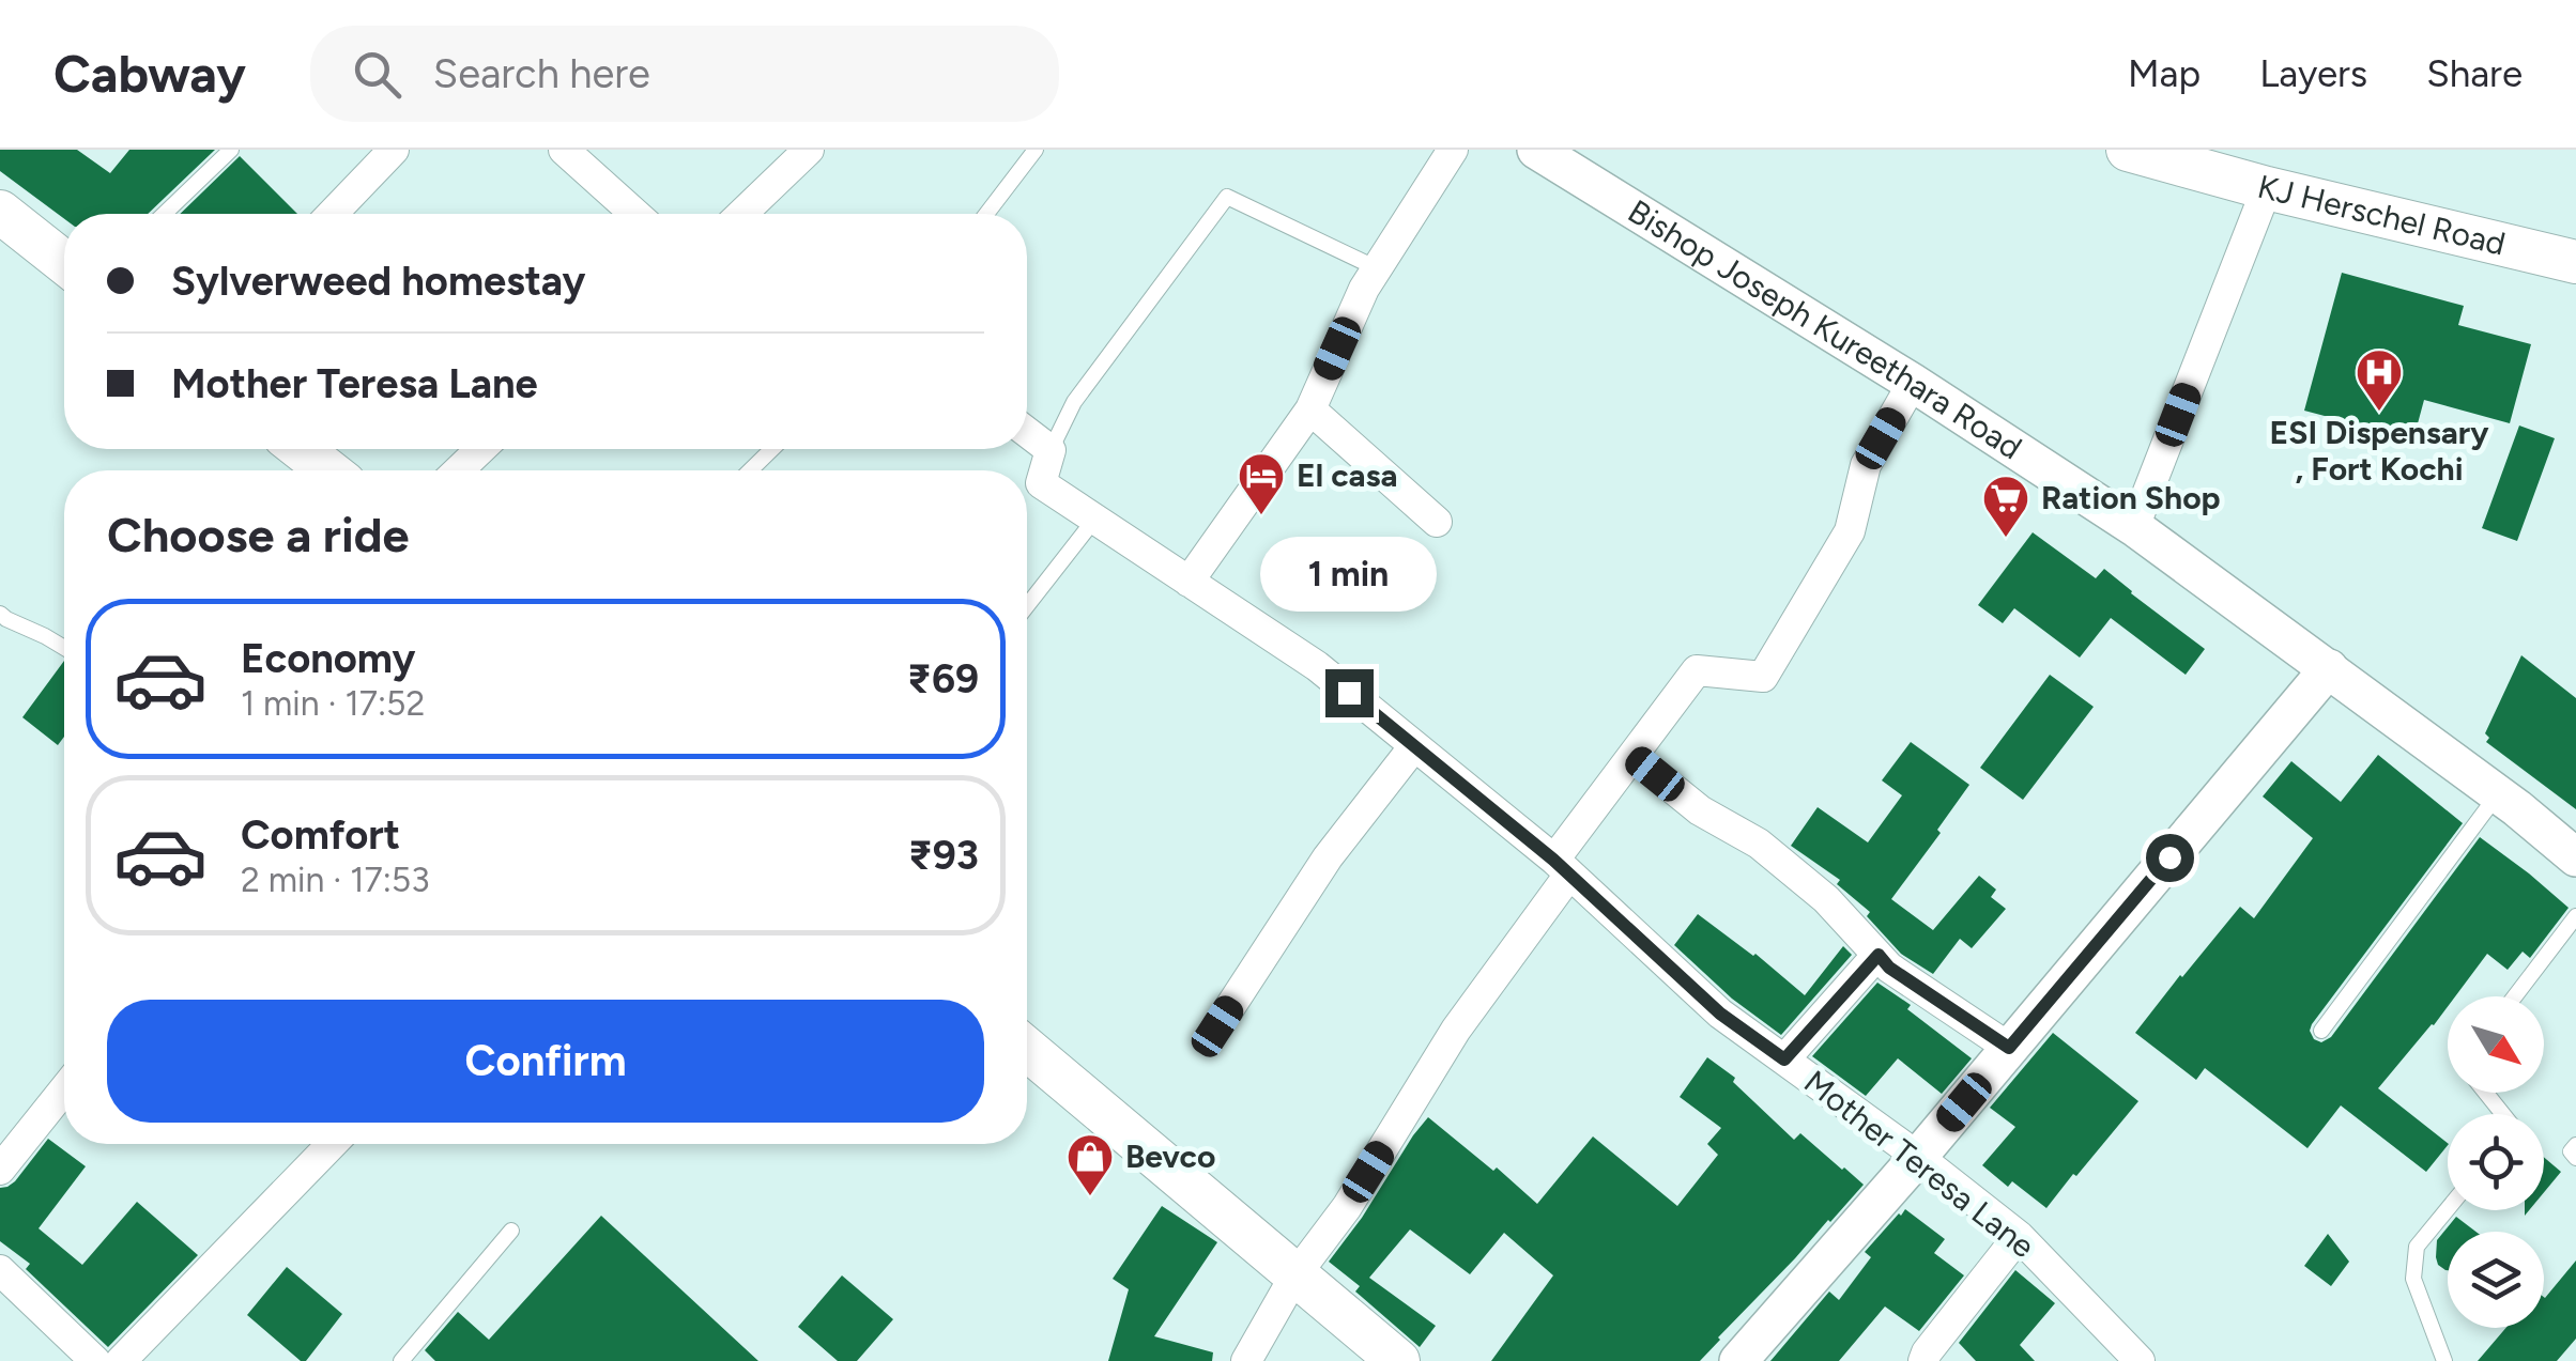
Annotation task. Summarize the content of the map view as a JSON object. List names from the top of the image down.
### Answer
{
  "streets": {
    "main road": ["KJ Herschel Road"],
    "street": ["Bishop Joseph Kureethara Road", "Mother Teresa Lane"]
  },
  "places": {
    "hospital": ["ESI Dispensary , Fort Kochi"],
    "hotel": ["El casa"],
    "supermarket": ["Ration Shop"],
    "shop": ["Bevco"]
  },
  "north": "bottom right",
  "page": {
    "header": "Cabway",
    "search": "Search here",
    "nav": ["Map", "Layers", "Share"],
    "banner": ["Sylverweed homestay", "Mother Teresa Lane"],
    "heading": "Choose a ride",
    "bubble": "1 min",
    "list": [
      {
        "name": "Economy",
        "note": "1 min · 17:52",
        "value": "₹69"
      },
      {
        "name": "Comfort",
        "note": "2 min · 17:53",
        "value": "₹93"
      }
    ],
    "buttons": "Confirm"
  }
}
